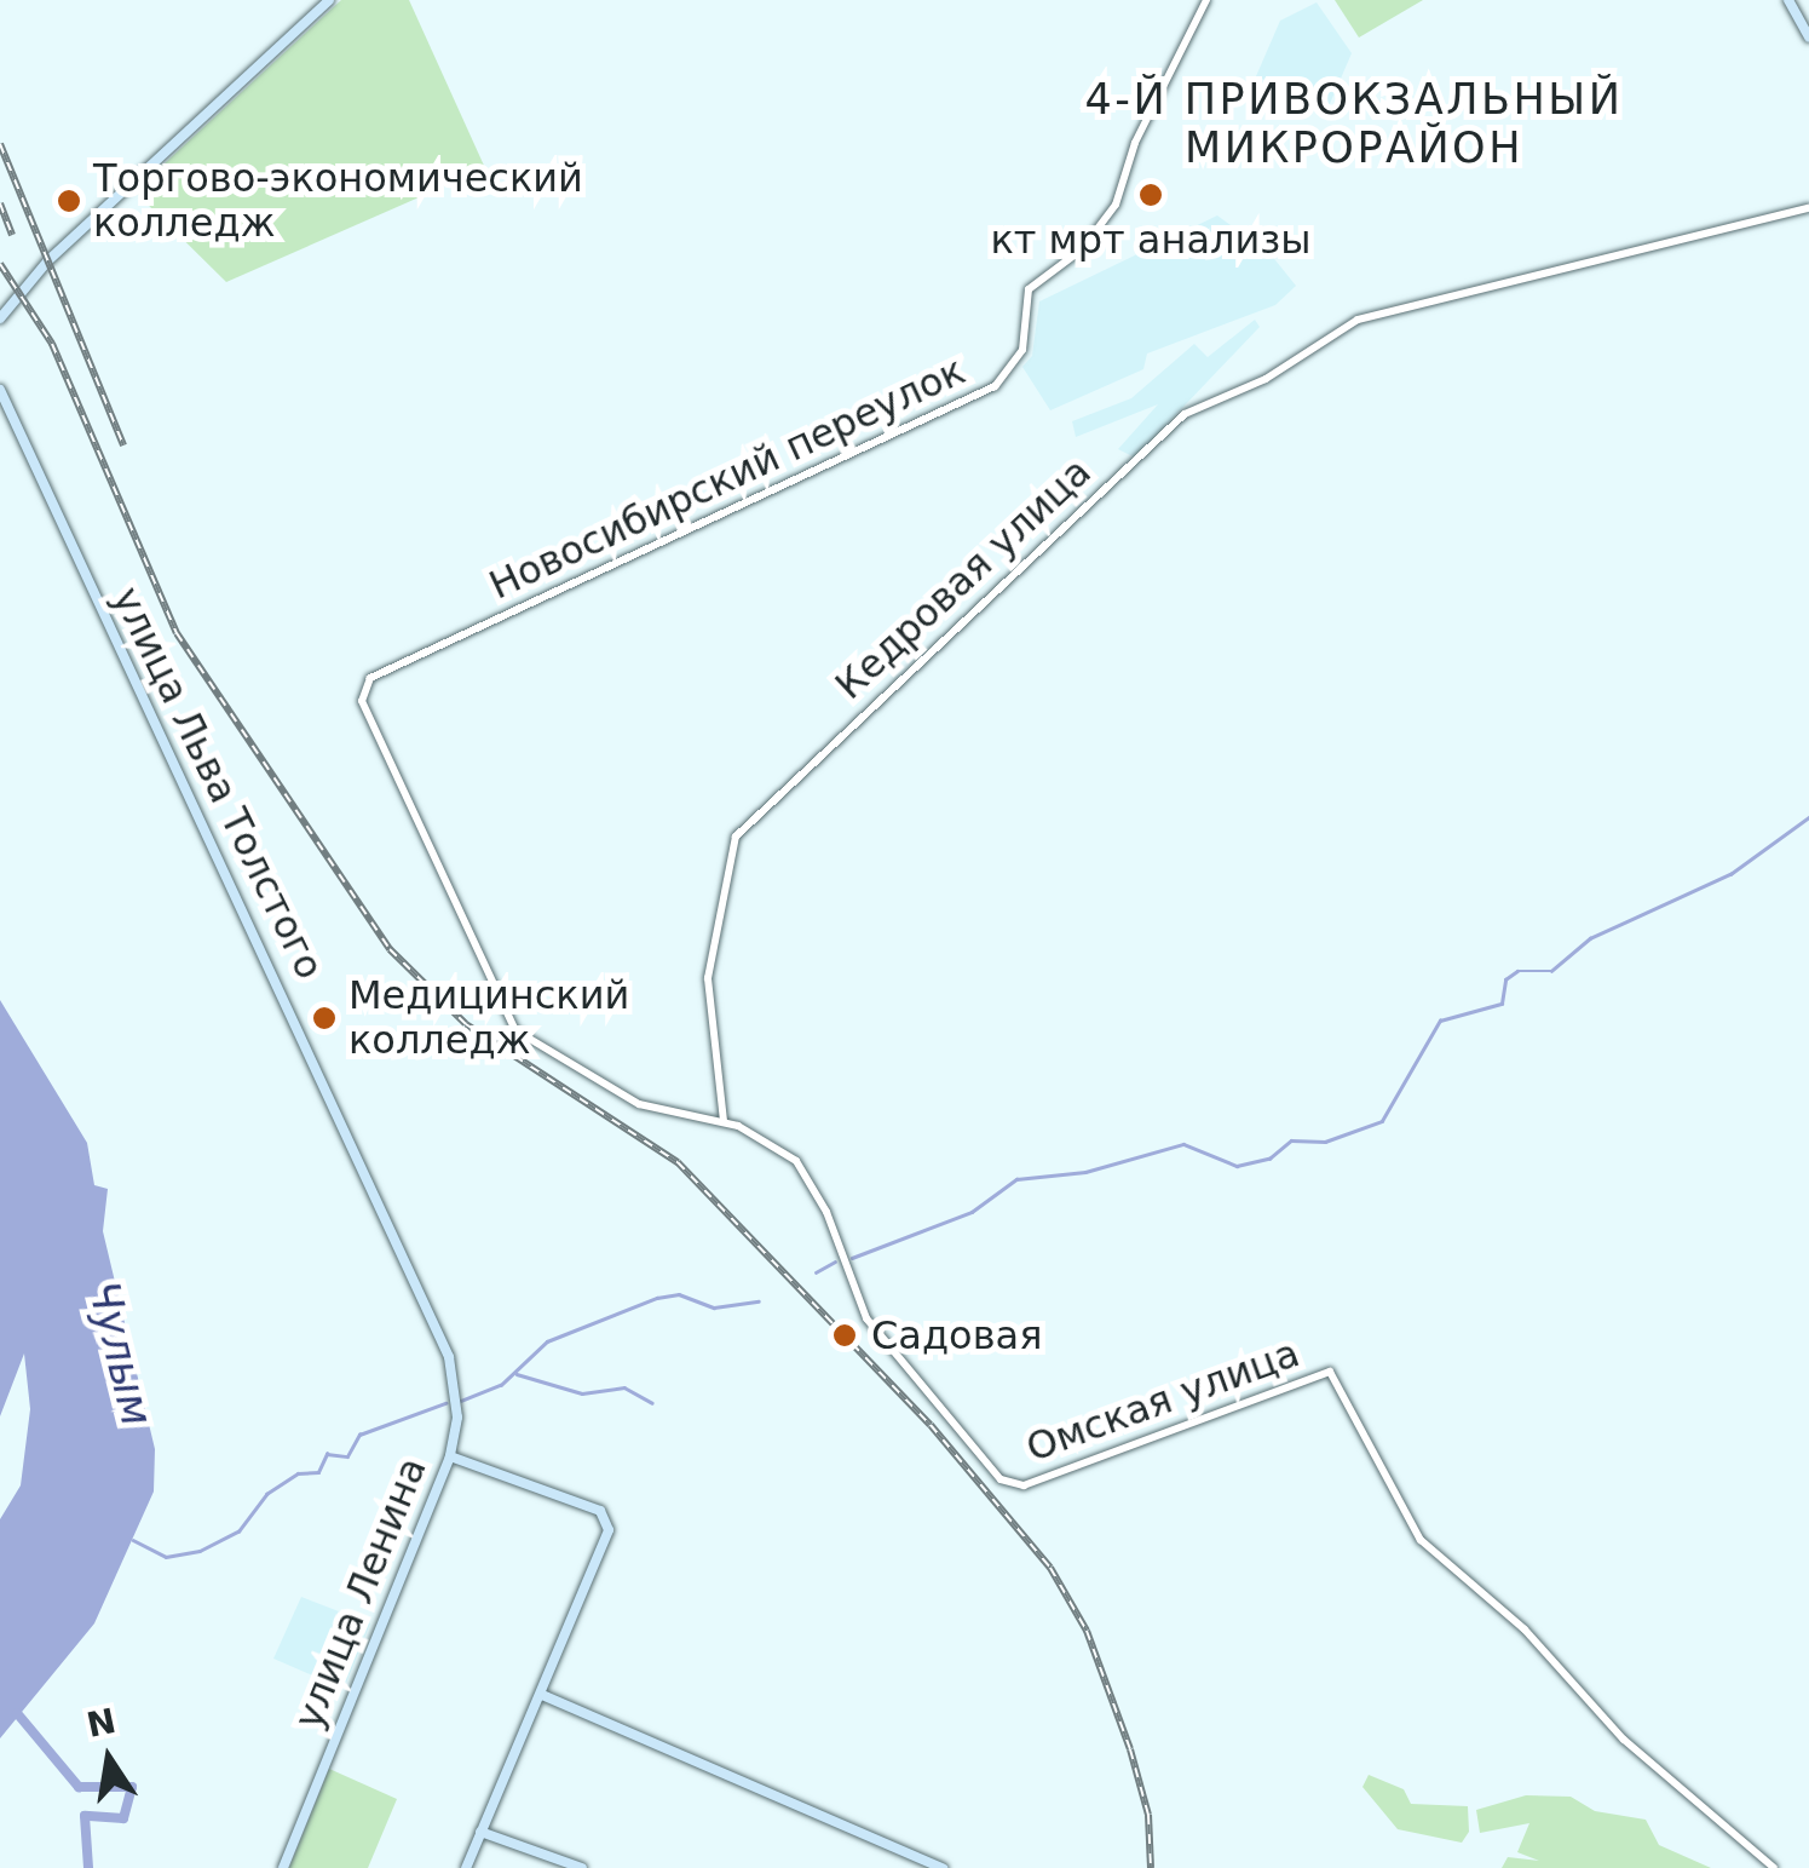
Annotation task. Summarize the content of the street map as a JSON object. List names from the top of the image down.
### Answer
{
  "streets": {
    "main road": ["улица Льва Толстого", "улица Ленина"],
    "street": ["Новосибирский переулок", "Кедровая улица", "Омская улица"]
  },
  "crossings": [
    ["Новосибирский переулок", "Кедровая улица"],
    ["Новосибирский переулок", "Омская улица"],
    ["Кедровая улица", "Омская улица"],
    ["улица Льва Толстого", "улица Ленина"]
  ],
  "districts": ["4-Й ПРИВОКЗАЛЬНЫЙ МИКРОРАЙОН"],
  "water": ["Чулым"],
  "places": [
    "кт мрт анализы",
    "Торгово-экономический колледж",
    "Медицинский колледж",
    "Садовая"
  ],
  "north": "top"
}
